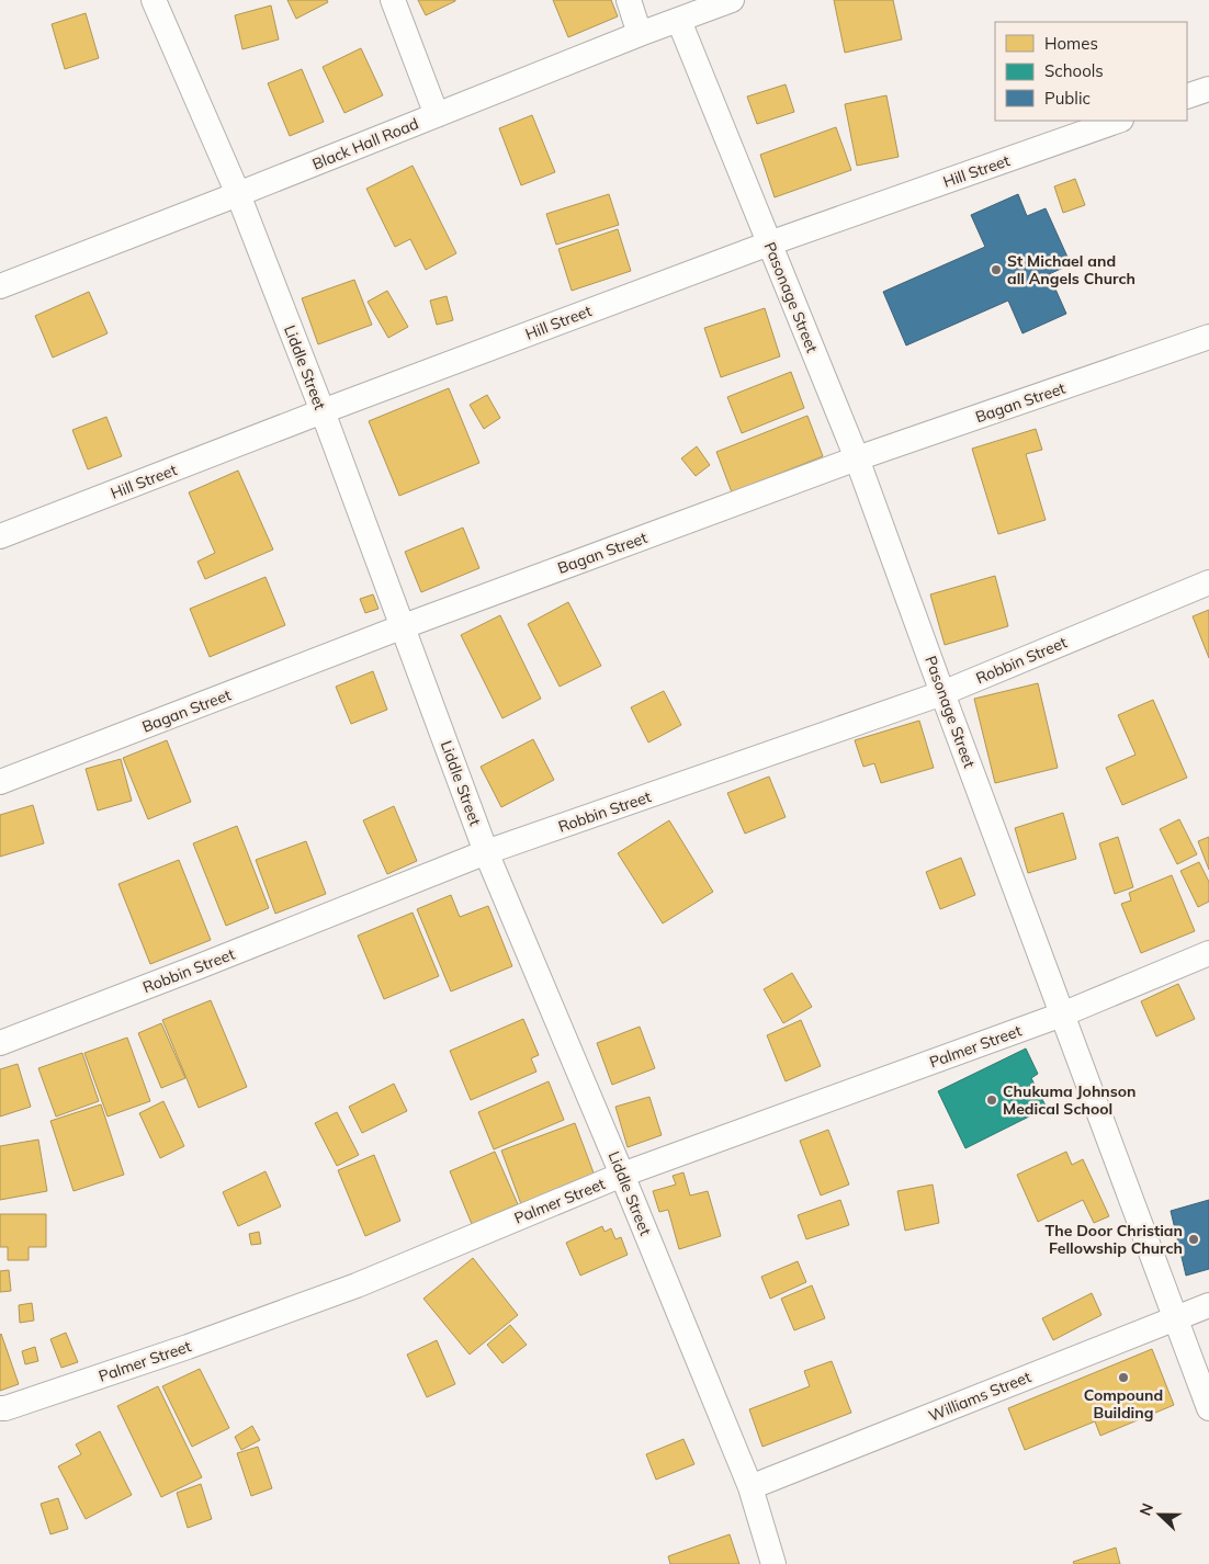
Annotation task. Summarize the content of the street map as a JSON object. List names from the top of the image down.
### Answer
{
  "streets": {
    "street": [
      "Black Hall Road",
      "Hill Street",
      "Pasonage Street",
      "Liddle Street",
      "Bagan Street",
      "Robbin Street",
      "Palmer Street",
      "Williams Street"
    ]
  },
  "crossings": [
    ["Black Hall Road", "Pasonage Street"],
    ["Black Hall Road", "Liddle Street"],
    ["Hill Street", "Pasonage Street"],
    ["Hill Street", "Liddle Street"],
    ["Pasonage Street", "Bagan Street"],
    ["Pasonage Street", "Robbin Street"],
    ["Pasonage Street", "Palmer Street"],
    ["Pasonage Street", "Williams Street"],
    ["Liddle Street", "Bagan Street"],
    ["Liddle Street", "Robbin Street"],
    ["Liddle Street", "Palmer Street"],
    ["Liddle Street", "Williams Street"]
  ],
  "places": [
    "St Michael and all Angels Church",
    "Chukuma Johnson Medical School",
    "The Door Christian Fellowship Church",
    "Compound Building"
  ],
  "legend": ["Homes", "Schools", "Public"],
  "north": "left"
}
